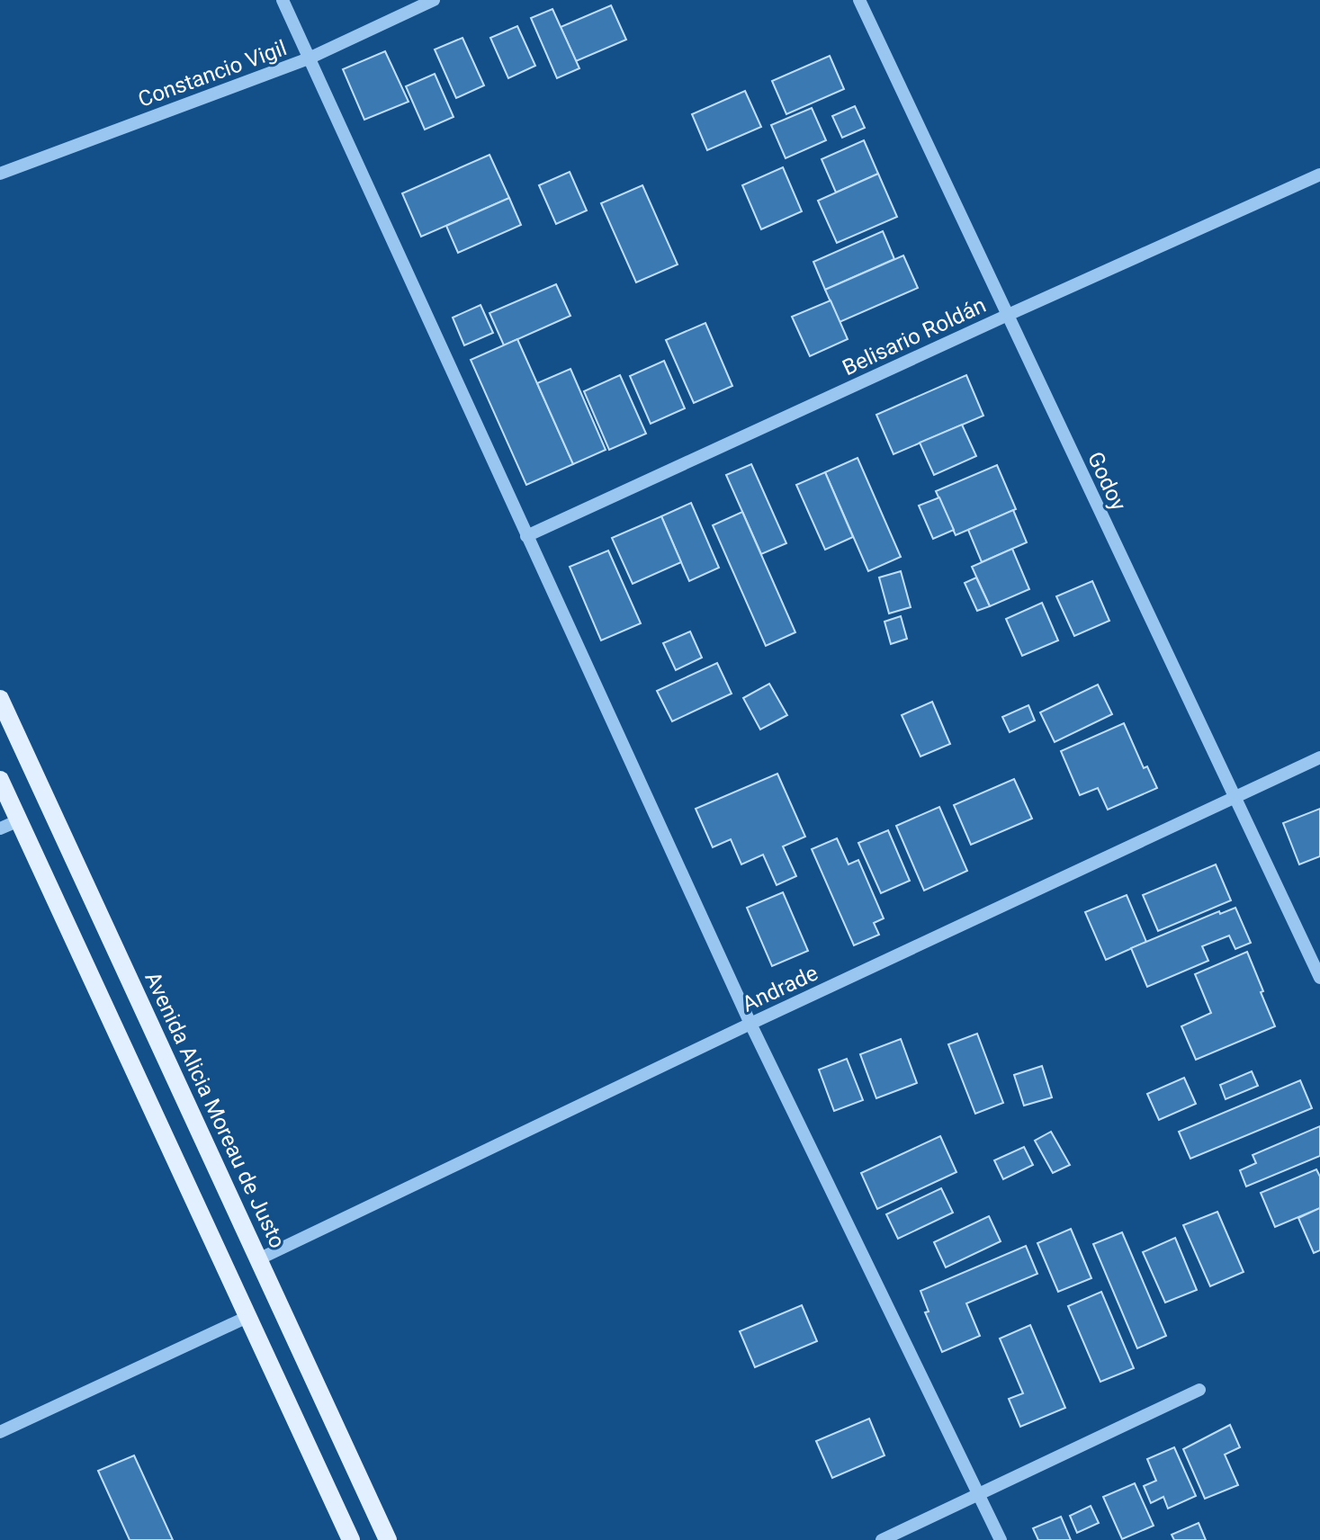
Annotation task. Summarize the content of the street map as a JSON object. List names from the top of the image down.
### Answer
{
  "streets": {
    "main road": ["Avenida Alicia Moreau de Justo"],
    "street": [
      "Constancio Vigil",
      "Belisario Roldán",
      "Godoy",
      "Andrade"
    ]
  },
  "crossings": [
    ["Belisario Roldán", "Godoy"],
    ["Godoy", "Andrade"],
    ["Andrade", "Avenida Alicia Moreau de Justo"]
  ]
}
